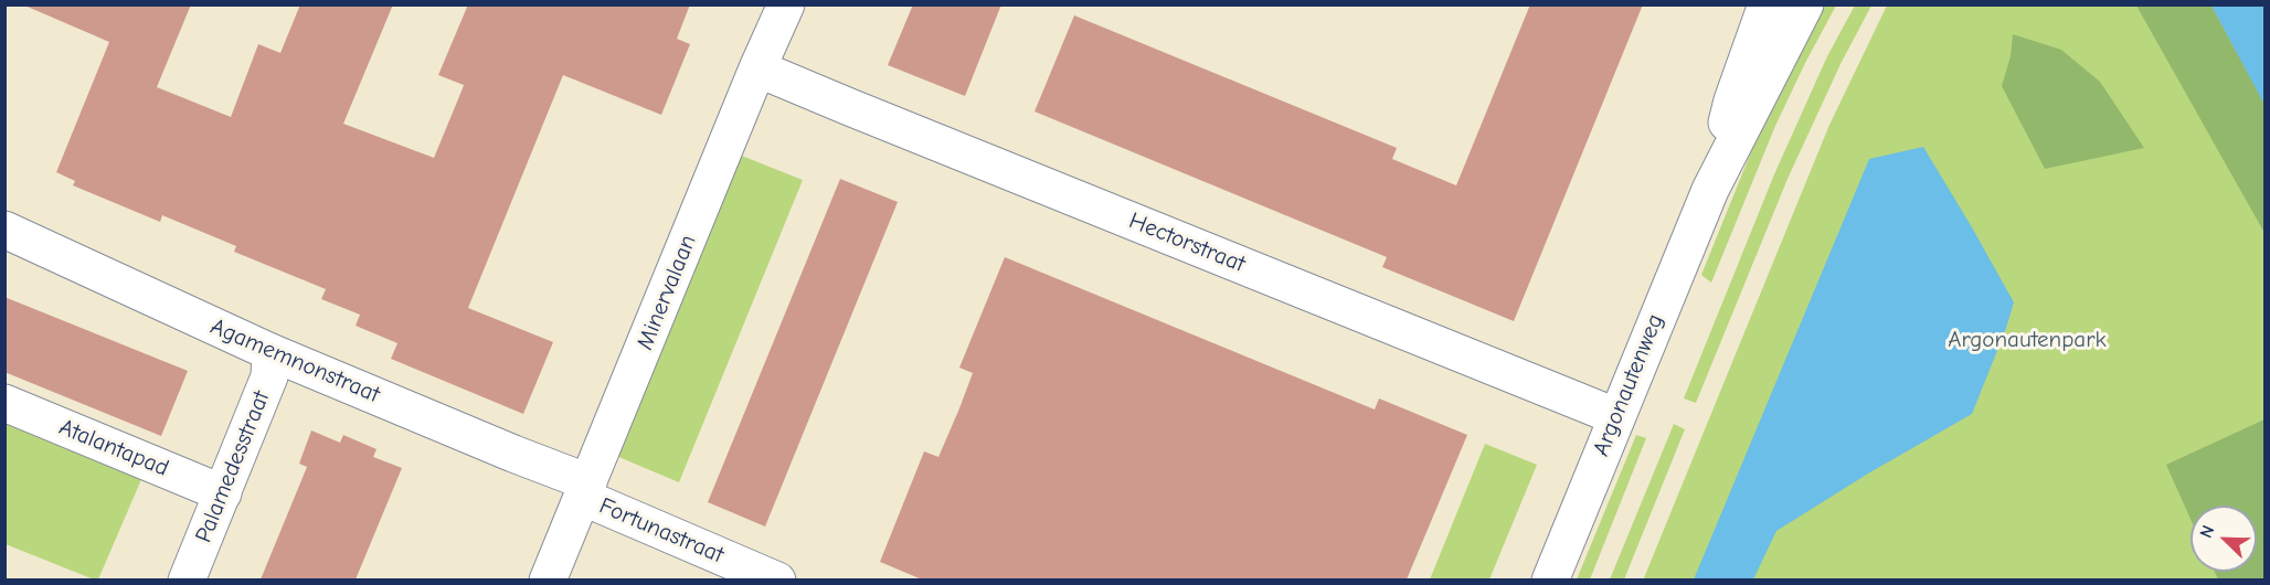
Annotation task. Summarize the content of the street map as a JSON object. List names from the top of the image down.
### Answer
{
  "streets": {
    "street": [
      "Hectorstraat",
      "Minervalaan",
      "Agamemnonstraat",
      "Argonautenweg",
      "Atalantapad",
      "Palamedesstraat",
      "Fortunastraat"
    ]
  },
  "crossings": [
    ["Hectorstraat", "Minervalaan"],
    ["Hectorstraat", "Argonautenweg"],
    ["Minervalaan", "Agamemnonstraat"],
    ["Minervalaan", "Fortunastraat"],
    ["Agamemnonstraat", "Palamedesstraat"],
    ["Agamemnonstraat", "Fortunastraat"],
    ["Atalantapad", "Palamedesstraat"]
  ],
  "parks": ["Argonautenpark"],
  "north": "top left"
}
